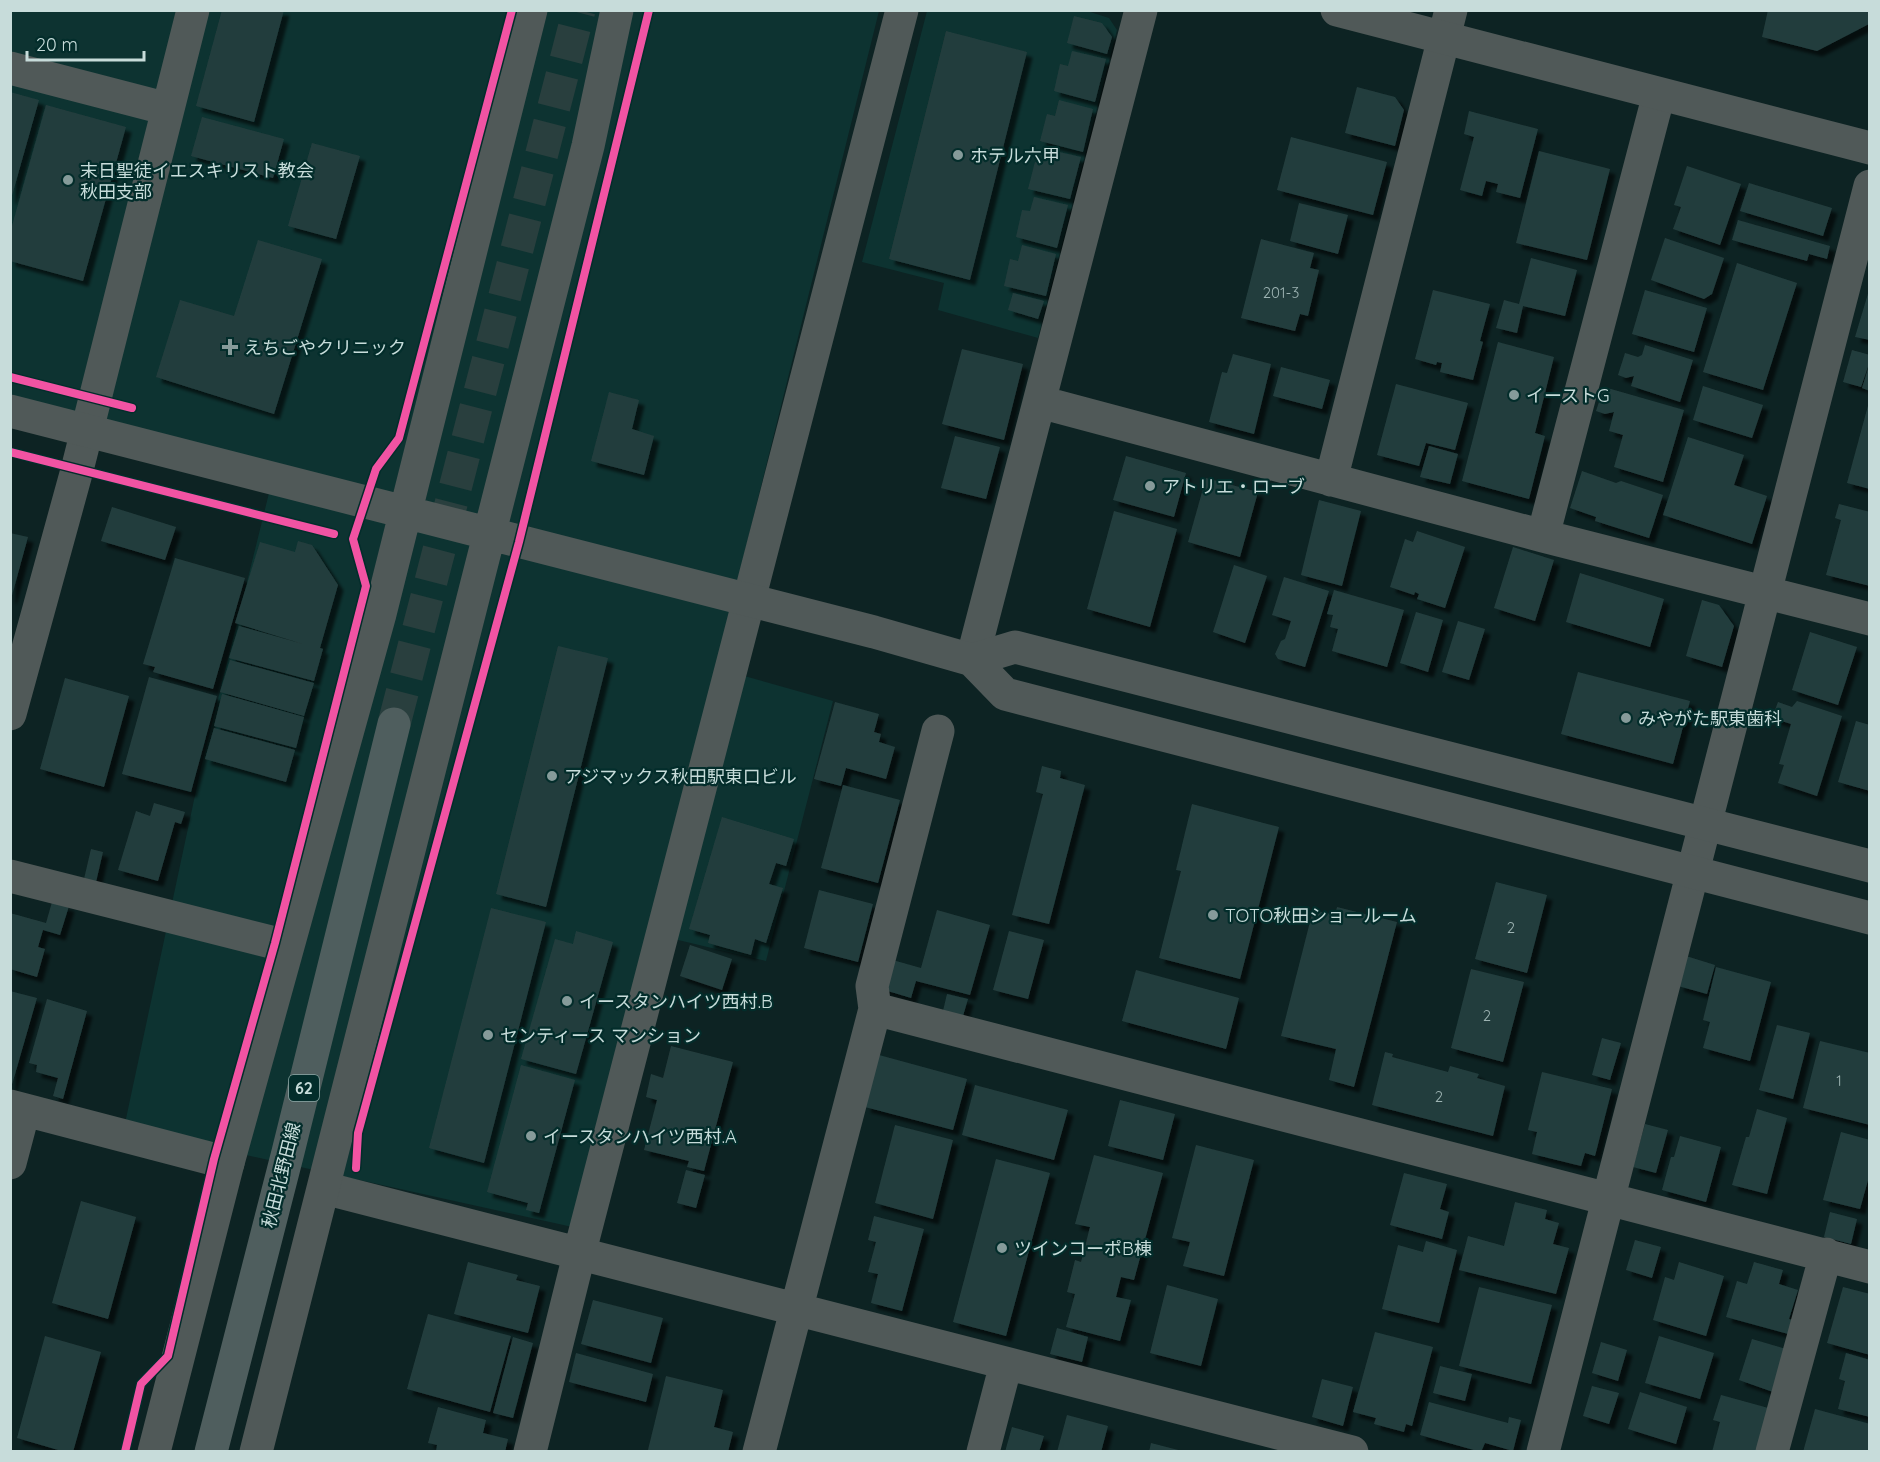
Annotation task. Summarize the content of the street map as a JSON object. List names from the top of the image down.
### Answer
{
  "streets": {
    "highway": ["62", "秋田北野田線"]
  },
  "places": {
    "other": [
      "ホテル六甲",
      "末日聖徒イエスキリスト教会 秋田支部",
      "イーストG",
      "アトリエ・ローブ",
      "みやがた駅東歯科",
      "アジマックス秋田駅東口ビル",
      "TOTO秋田ショールーム",
      "イースタンハイツ西村.B",
      "センティース マンション",
      "イースタンハイツ西村.A",
      "ツインコーポB棟"
    ],
    "health": ["えちごやクリニック"]
  },
  "house_numbers": [
    "201-3",
    "2",
    "2",
    "1",
    "2"
  ],
  "scale_bar": "20 m"
}
